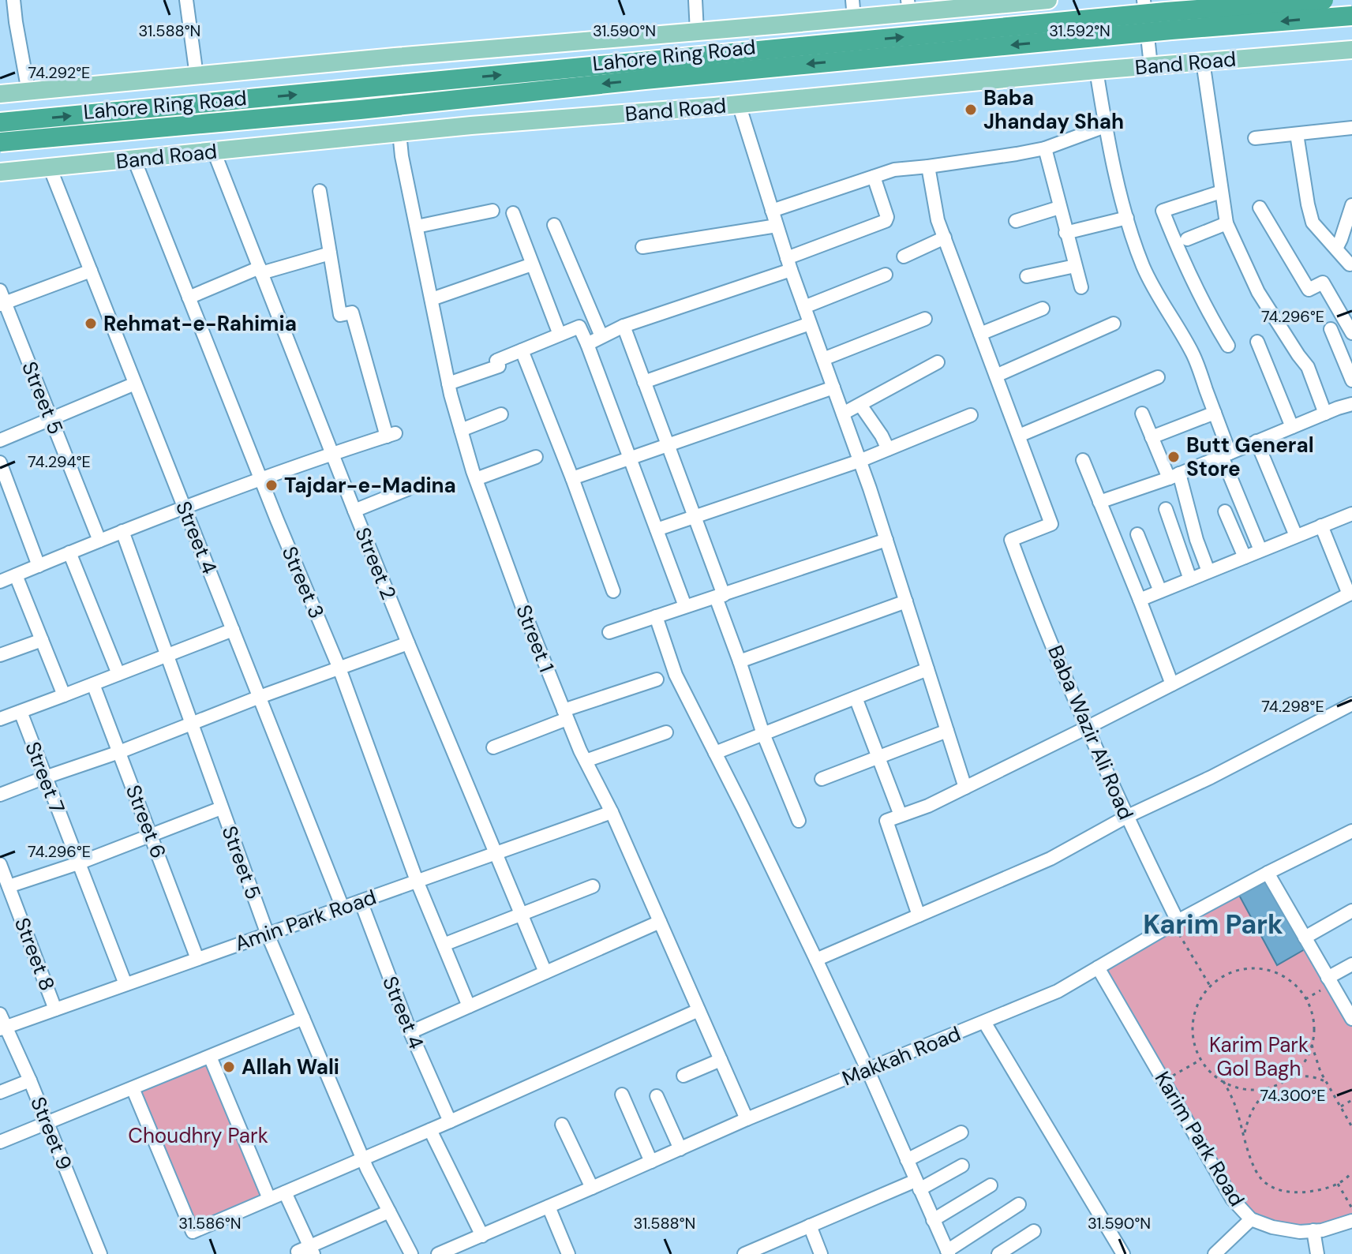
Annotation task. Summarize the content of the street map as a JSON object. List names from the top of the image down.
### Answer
{
  "streets": {
    "highway": ["Lahore Ring Road"],
    "main road": ["Band Road"],
    "street": [
      "Street 5",
      "Street 4",
      "Street 2",
      "Street 3",
      "Street 1",
      "Baba Wazir Ali Road",
      "Street 7",
      "Street 6",
      "Amin Park Road",
      "Street 8",
      "Makkah Road",
      "Street 9",
      "Karim Park Road"
    ]
  },
  "crossings": [
    ["Band Road", "Street 4"],
    ["Band Road", "Street 2"],
    ["Band Road", "Street 3"],
    ["Band Road", "Street 1"],
    ["Street 5", "Amin Park Road"],
    ["Street 4", "Amin Park Road"],
    ["Street 2", "Amin Park Road"],
    ["Street 3", "Amin Park Road"],
    ["Street 1", "Amin Park Road"],
    ["Street 1", "Makkah Road"],
    ["Baba Wazir Ali Road", "Makkah Road"],
    ["Street 7", "Amin Park Road"],
    ["Street 6", "Amin Park Road"],
    ["Amin Park Road", "Street 8"],
    ["Amin Park Road", "Street 9"],
    ["Makkah Road", "Karim Park Road"]
  ],
  "districts": ["Karim Park"],
  "parks": ["Karim Park Gol Bagh", "Choudhry Park"],
  "places": [
    "Baba Jhanday Shah",
    "Rehmat-e-Rahimia",
    "Butt General Store",
    "Tajdar-e-Madina",
    "Allah Wali"
  ],
  "coordinates": [
    "31.588°N",
    "31.590°N",
    "31.592°N",
    "74.292°E",
    "74.296°E",
    "74.294°E",
    "74.298°E",
    "74.300°E",
    "31.586°N"
  ]
}
